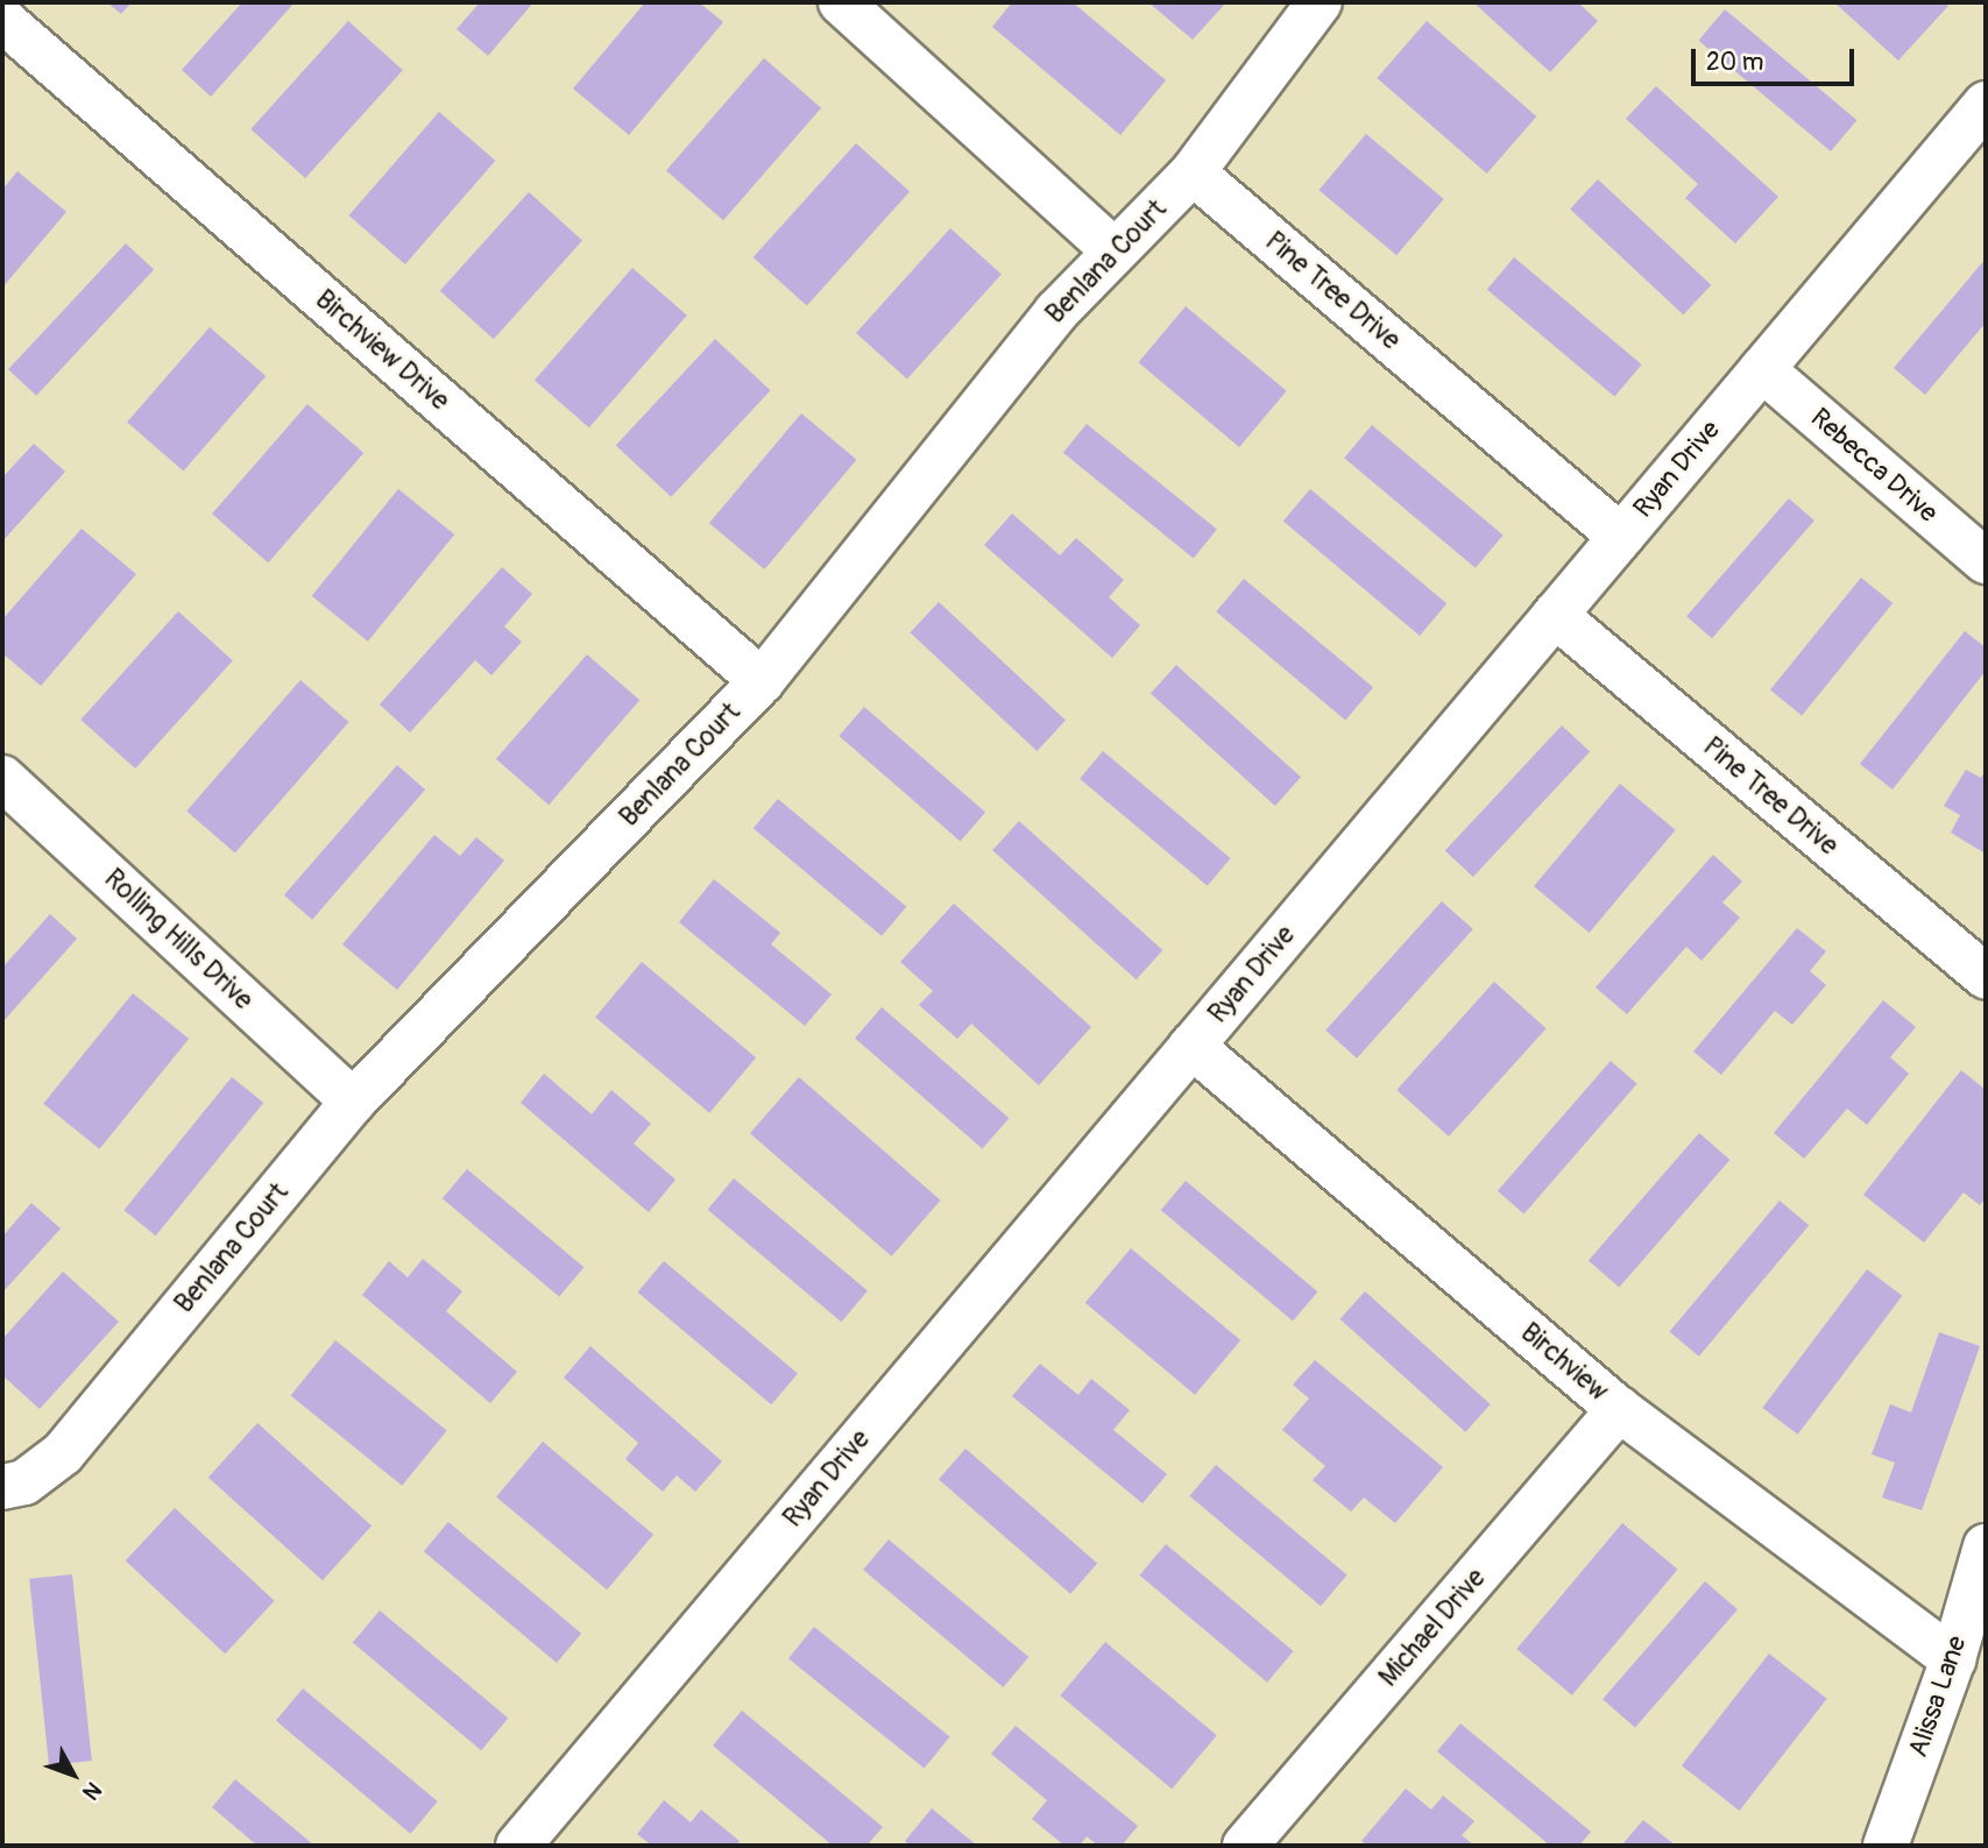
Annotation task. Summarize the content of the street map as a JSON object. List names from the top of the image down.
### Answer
{
  "streets": {
    "street": [
      "Benlana Court",
      "Pine Tree Drive",
      "Birchview Drive",
      "Rebecca Drive",
      "Ryan Drive",
      "Rolling Hills Drive",
      "Birchview",
      "Michael Drive",
      "Alissa Lane"
    ]
  },
  "crossings": [
    ["Benlana Court", "Pine Tree Drive"],
    ["Benlana Court", "Birchview Drive"],
    ["Benlana Court", "Rolling Hills Drive"],
    ["Pine Tree Drive", "Ryan Drive"],
    ["Rebecca Drive", "Ryan Drive"],
    ["Ryan Drive", "Birchview"],
    ["Birchview", "Michael Drive"],
    ["Birchview", "Alissa Lane"]
  ],
  "scale_bar": "20 m",
  "north": "bottom right"
}
